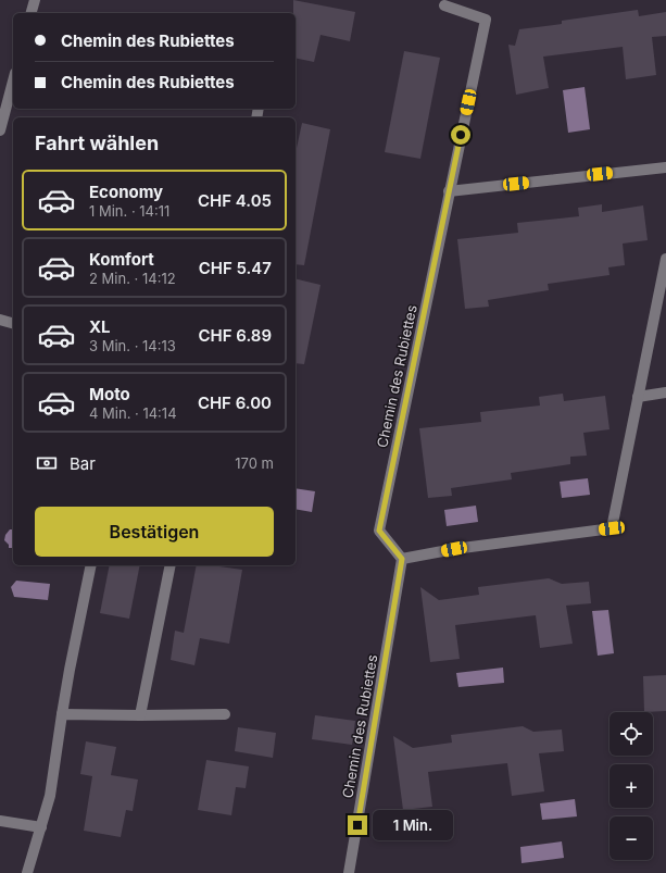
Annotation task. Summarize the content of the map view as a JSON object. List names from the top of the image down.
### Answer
{
  "streets": {
    "street": ["Chemin des Rubiettes"]
  },
  "page": {
    "banner": ["Chemin des Rubiettes", "Chemin des Rubiettes"],
    "heading": "Fahrt wählen",
    "list": [
      {
        "name": "Economy",
        "note": "1 Min. · 14:11",
        "value": "CHF 4.05"
      },
      {
        "name": "Komfort",
        "note": "2 Min. · 14:12",
        "value": "CHF 5.47"
      },
      {
        "name": "XL",
        "note": "3 Min. · 14:13",
        "value": "CHF 6.89"
      },
      {
        "name": "Moto",
        "note": "4 Min. · 14:14",
        "value": "CHF 6.00"
      }
    ],
    "pay": ["Bar", "170 m"],
    "buttons": "Bestätigen",
    "map_buttons": ["+", "−"],
    "bubble": "1 Min."
  }
}
